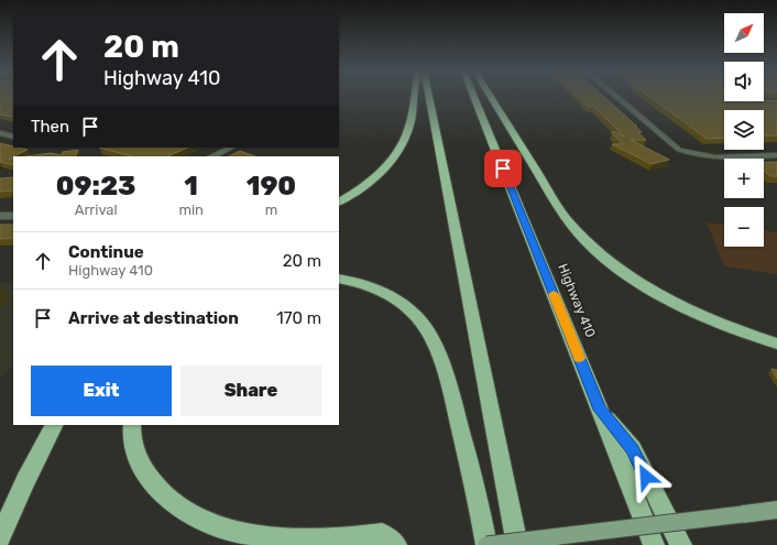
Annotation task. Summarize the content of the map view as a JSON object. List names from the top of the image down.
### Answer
{
  "streets": {
    "highway": ["Highway 410"]
  },
  "north": "top right",
  "page": {
    "map_buttons": ["+", "−"],
    "turn": ["20 m", "Highway 410"],
    "then": "Then",
    "eta": [
      "09:23",
      "Arrival",
      "1",
      "min",
      "190",
      "m"
    ],
    "list": [
      {
        "name": "Continue",
        "note": "Highway 410",
        "value": "20 m"
      },
      {
        "name": "Arrive at destination",
        "value": "170 m"
      }
    ],
    "buttons": ["Exit", "Share"]
  }
}
